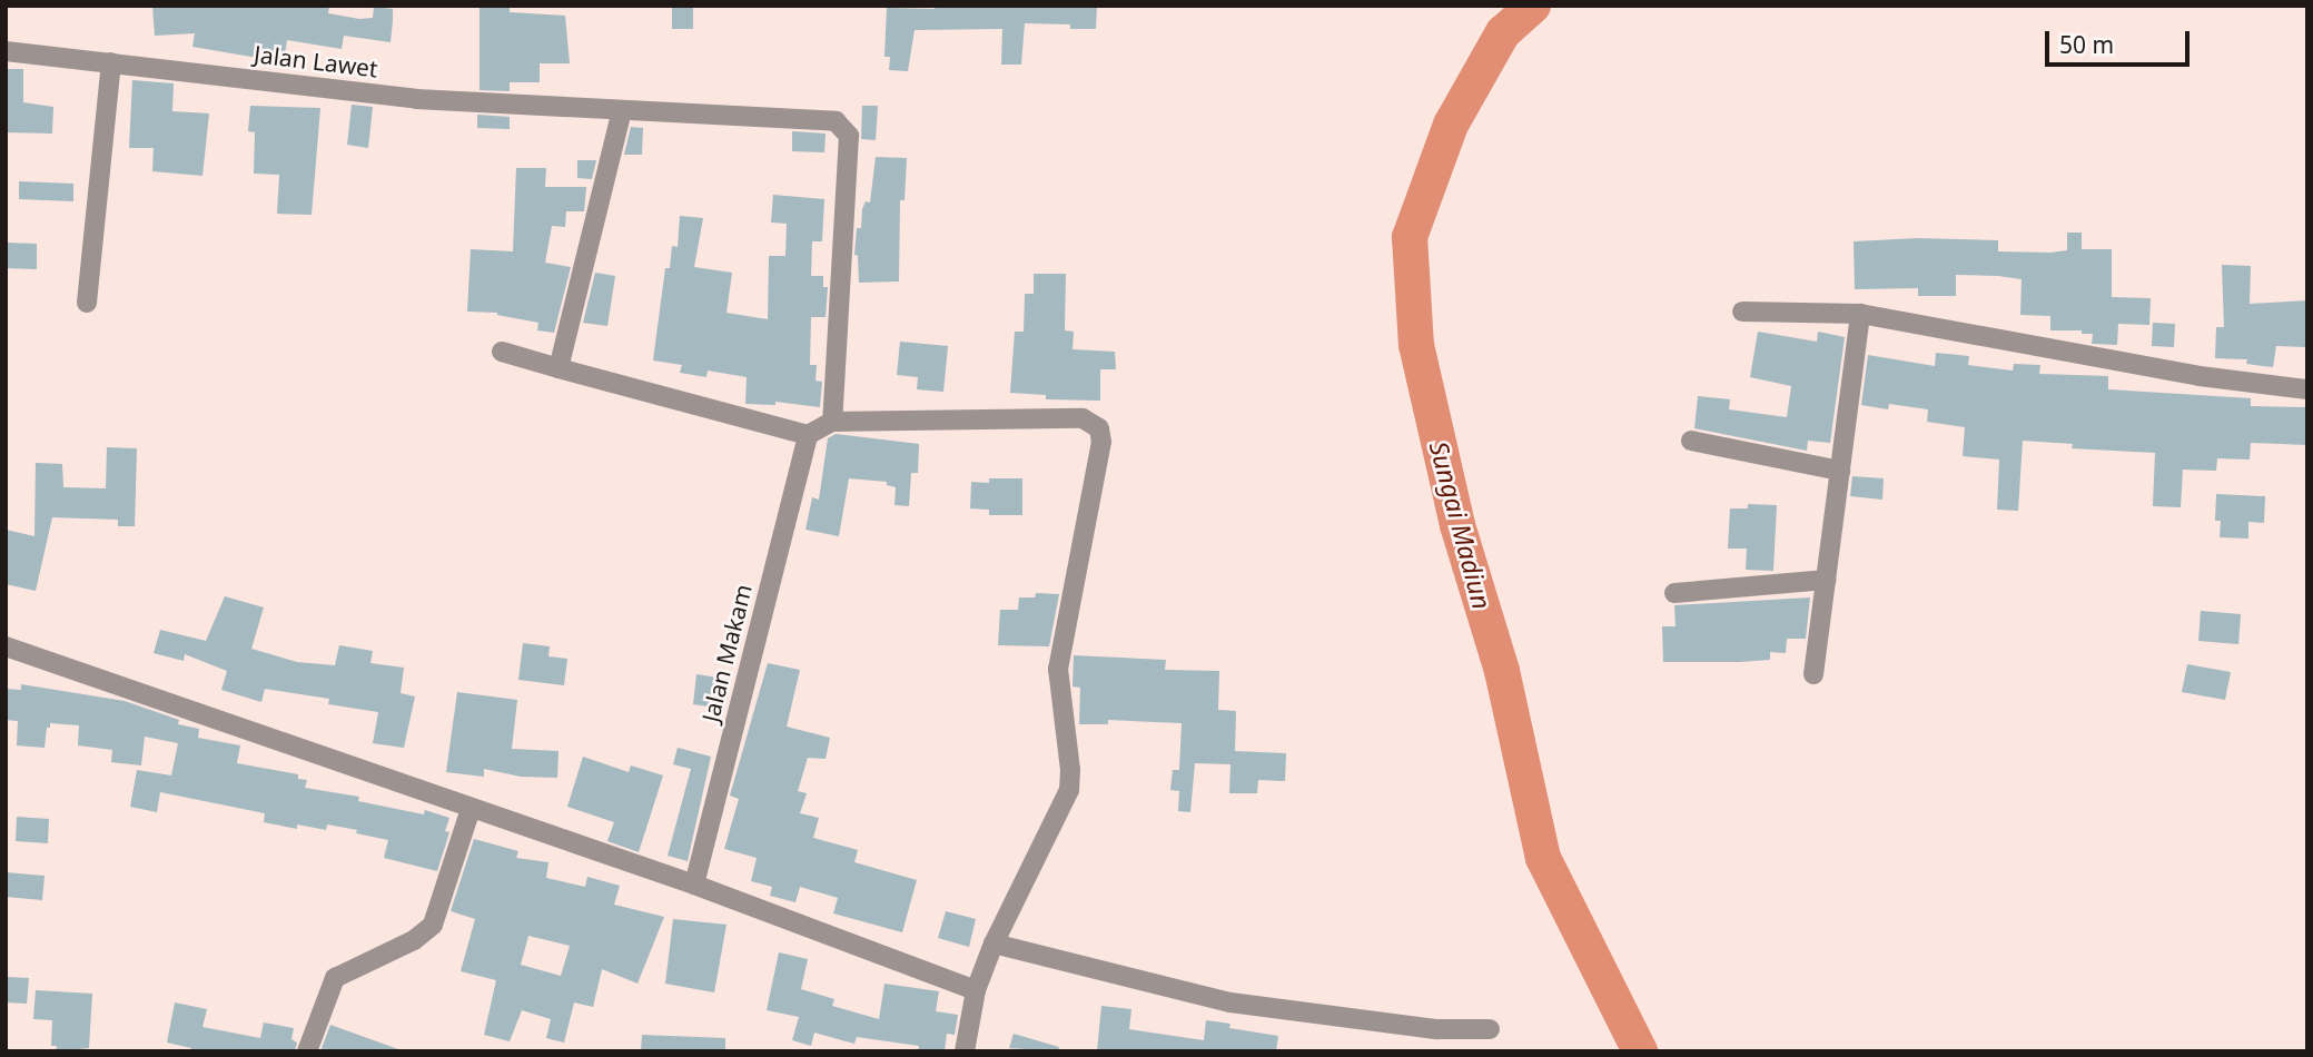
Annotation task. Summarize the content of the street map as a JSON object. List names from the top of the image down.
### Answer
{
  "streets": {
    "street": ["Jalan Lawet", "Jalan Makam"]
  },
  "water": ["Sungai Madiun"],
  "scale_bar": "50 m"
}
